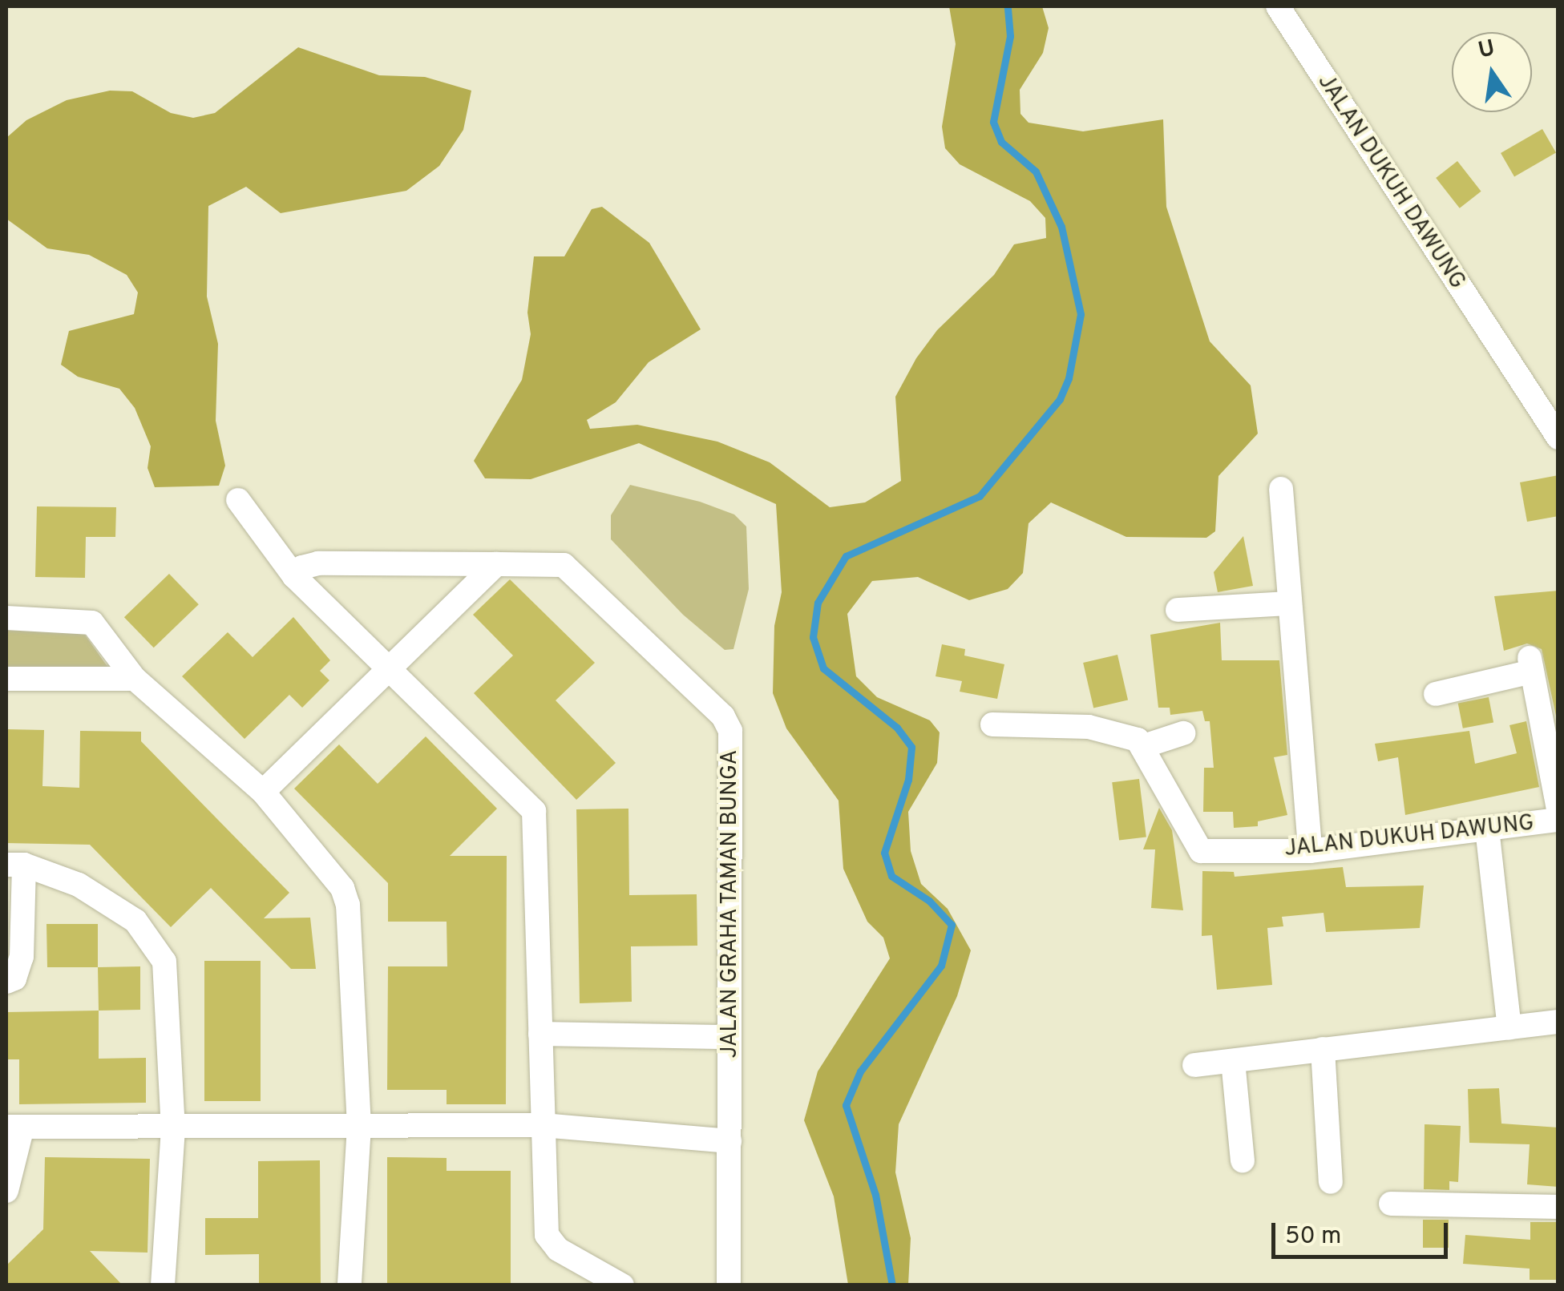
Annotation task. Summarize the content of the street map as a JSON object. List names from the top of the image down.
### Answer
{
  "streets": {
    "street": ["JALAN DUKUH DAWUNG", "JALAN GRAHA TAMAN BUNGA"]
  },
  "scale_bar": "50 m",
  "north": "top"
}
